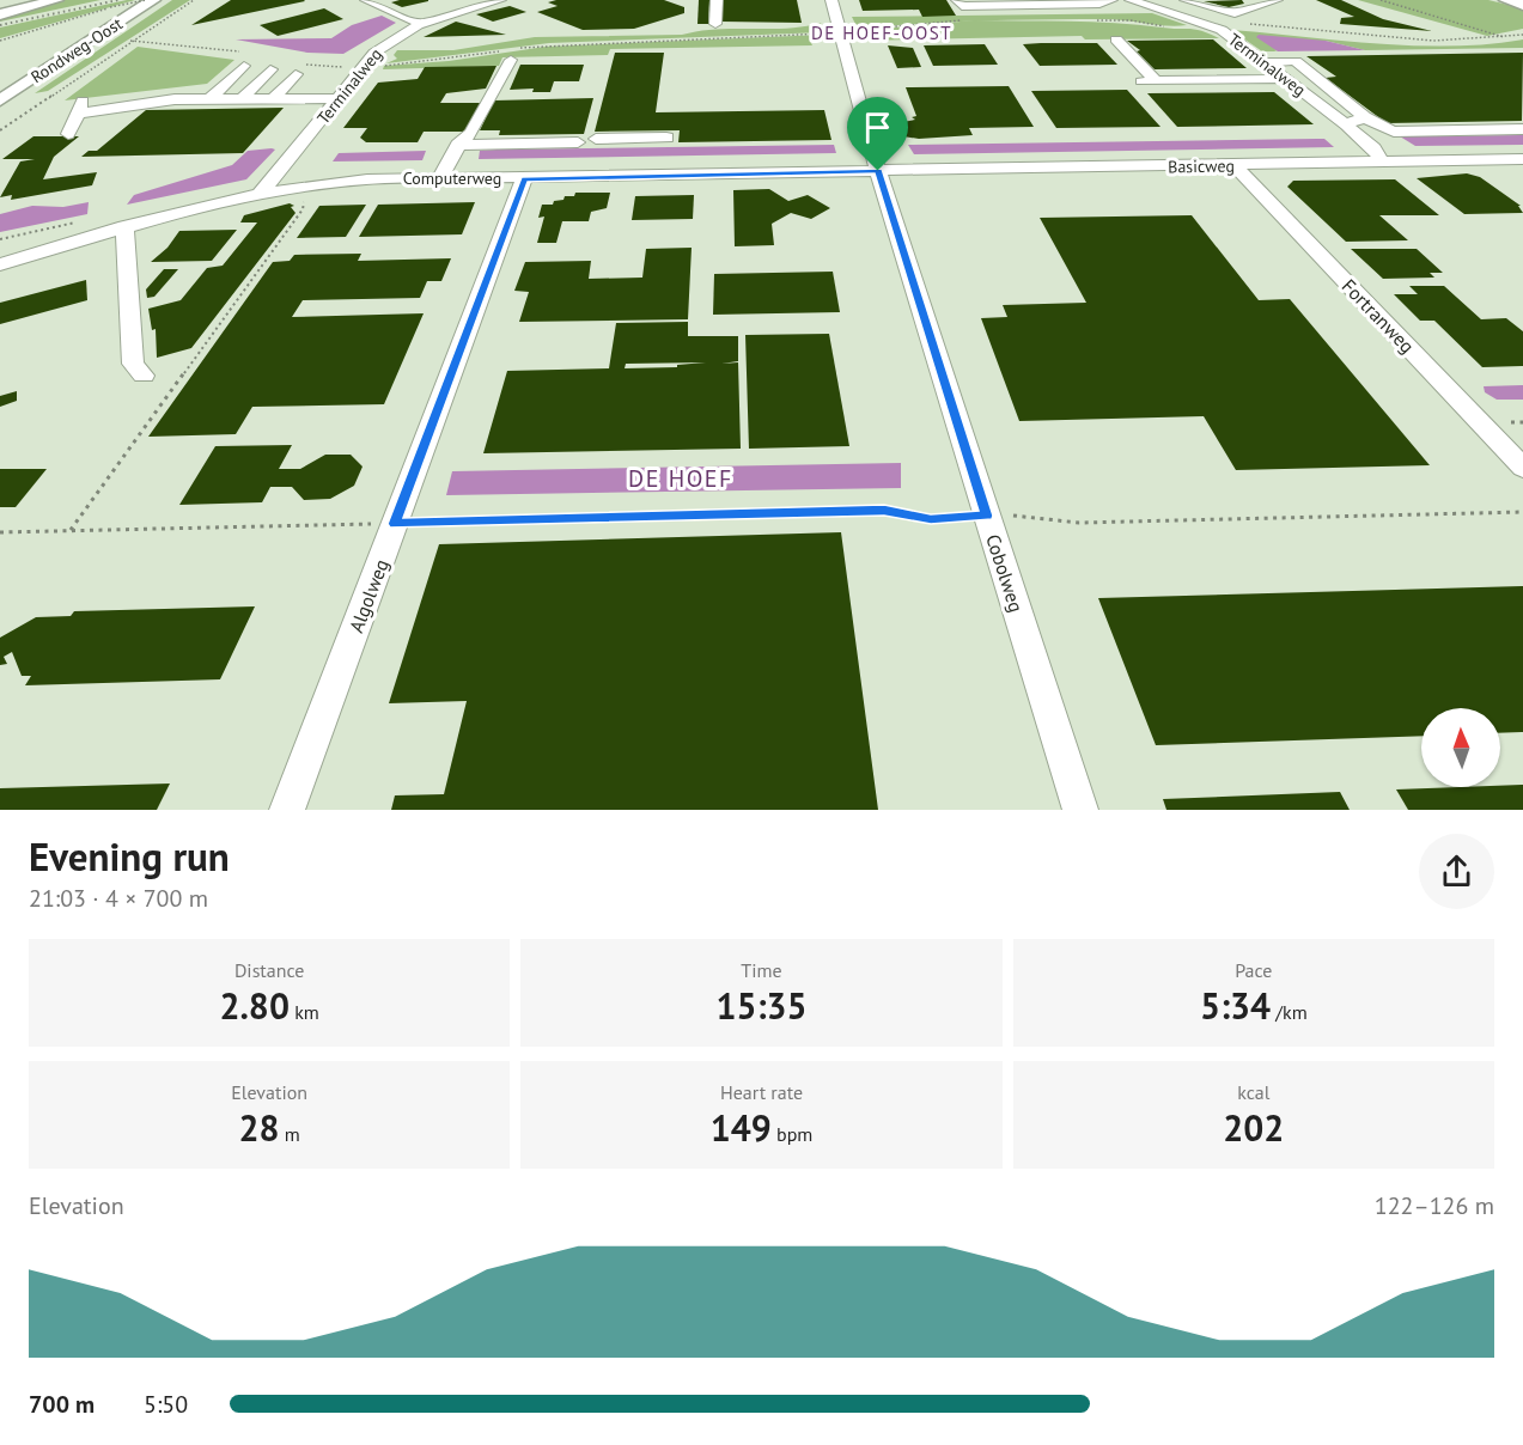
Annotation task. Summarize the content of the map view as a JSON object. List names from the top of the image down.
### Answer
{
  "streets": {
    "main road": ["Rondweg-Oost"],
    "street": [
      "Terminalweg",
      "Basicweg",
      "Computerweg",
      "Fortranweg",
      "Cobolweg",
      "Algolweg"
    ]
  },
  "crossings": [
    ["Terminalweg", "Basicweg"],
    ["Terminalweg", "Computerweg"],
    ["Basicweg", "Computerweg"],
    ["Basicweg", "Fortranweg"],
    ["Basicweg", "Cobolweg"],
    ["Computerweg", "Cobolweg"],
    ["Computerweg", "Algolweg"]
  ],
  "districts": ["DE HOEF-OOST", "DE HOEF"],
  "north": "top",
  "page": {
    "heading": ["Evening run", "21:03 · 4 × 700 m"],
    "stats": [
      ["Distance", "2.80 km"],
      ["Time", "15:35"],
      ["Pace", "5:34 /km"],
      ["Elevation", "28 m"],
      ["Heart rate", "149 bpm"],
      ["kcal", "202"]
    ],
    "chart": ["Elevation", "122–126 m"],
    "list": [
      {
        "name": "700 m",
        "note": "5:50"
      }
    ]
  }
}
